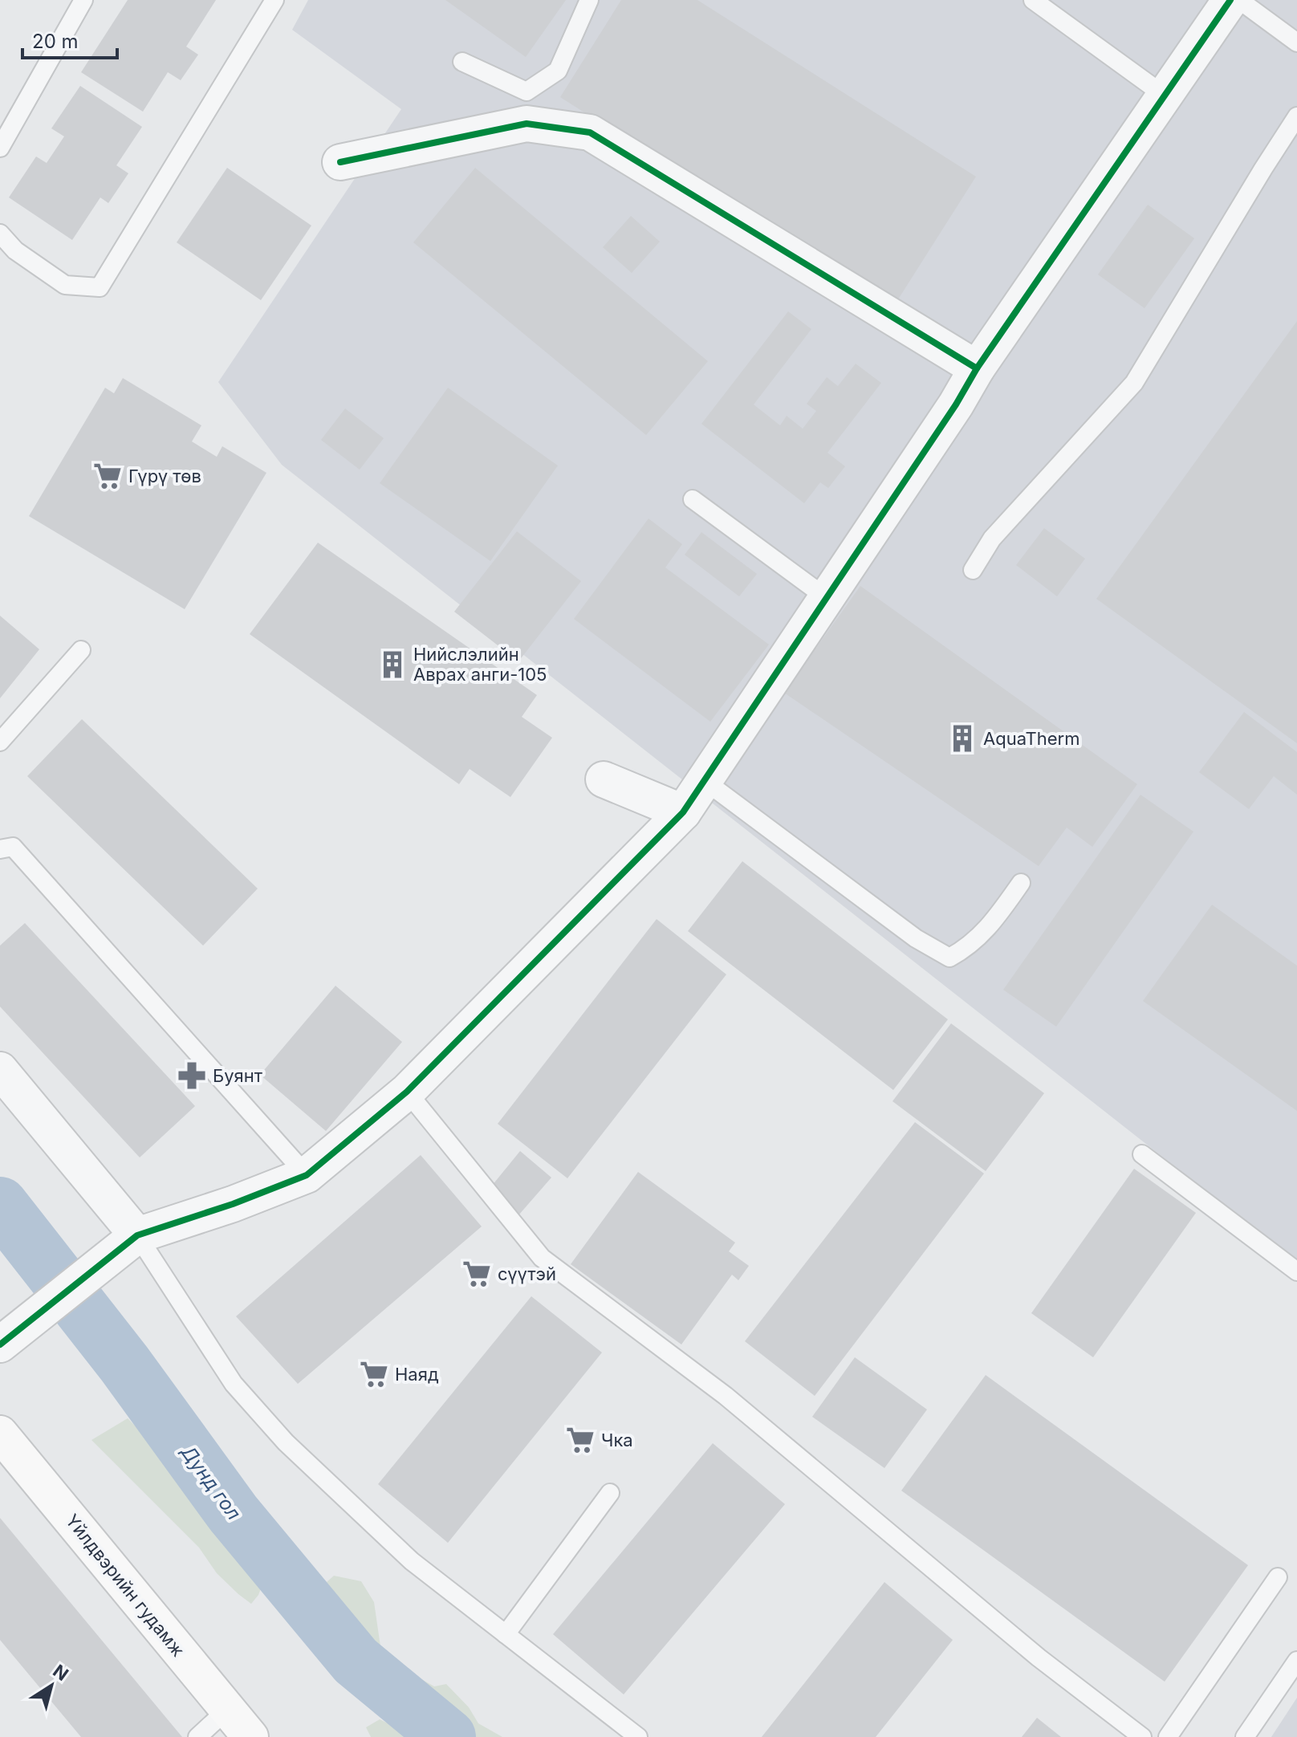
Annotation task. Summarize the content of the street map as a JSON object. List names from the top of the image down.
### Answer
{
  "streets": {
    "main road": ["Yйлдвэрийн гудамж"]
  },
  "water": ["Дунд гол"],
  "places": {
    "supermarket": [
      "Гүрү төв",
      "сүүтэй",
      "Наяд",
      "Чка"
    ],
    "building": ["Нийслэлийн Аврах анги-105", "AquaTherm"],
    "pharmacy": ["Буянт"]
  },
  "scale_bar": "20 m",
  "north": "top right"
}
